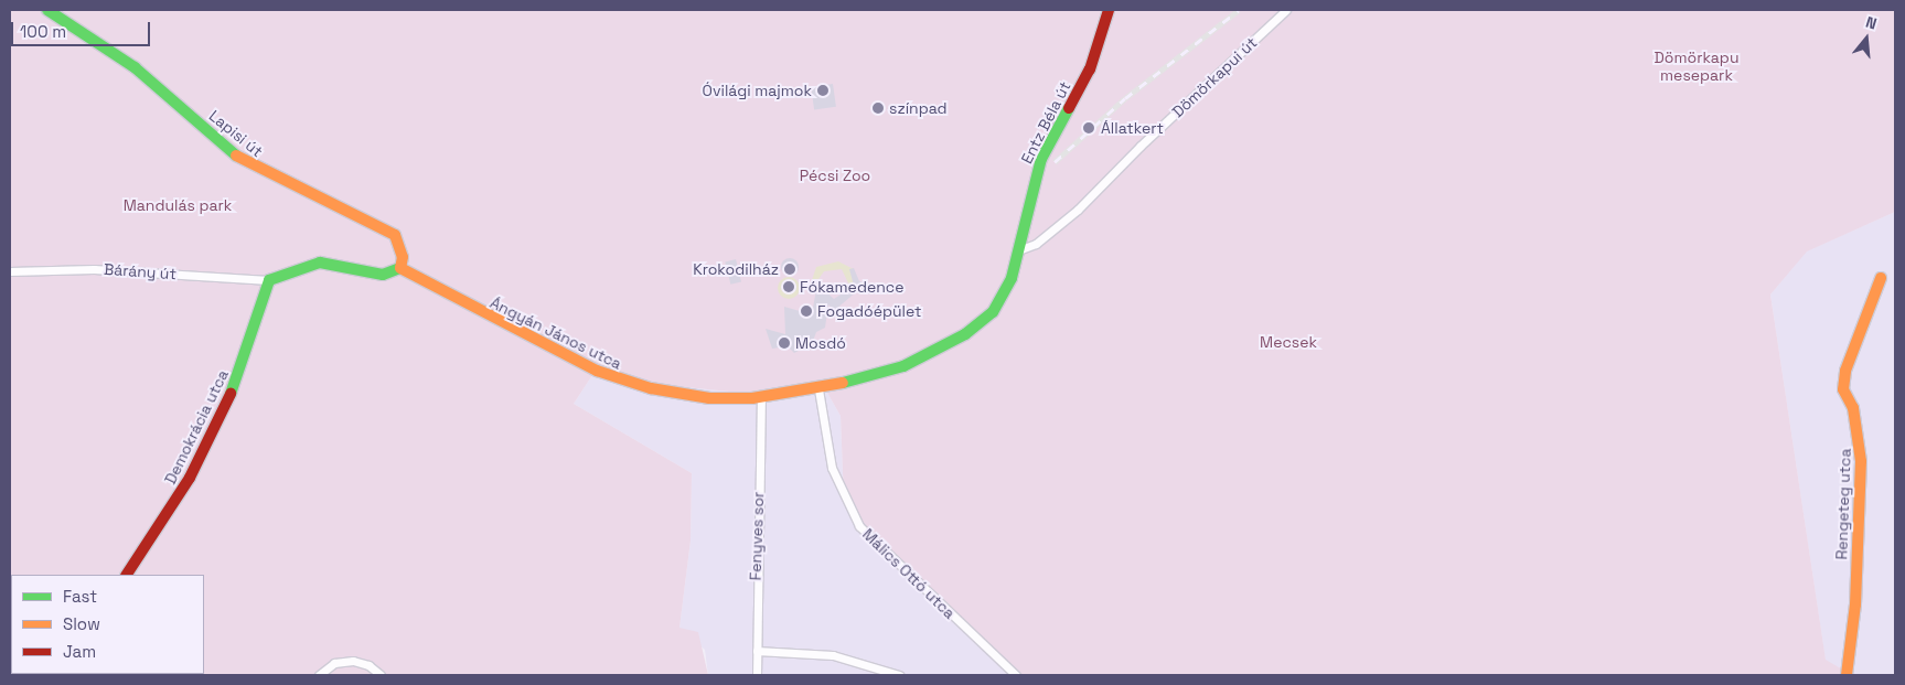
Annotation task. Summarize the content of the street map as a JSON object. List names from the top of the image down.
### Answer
{
  "streets": {
    "street": [
      "Dömörkapui út",
      "Entz Béla út",
      "Lapisi út",
      "Bárány út",
      "Ángyán János utca",
      "Demokrácia utca",
      "Rengeteg utca",
      "Fenyves sor",
      "Málics Ottó utca"
    ]
  },
  "crossings": [
    ["Dömörkapui út", "Entz Béla út"],
    ["Dömörkapui út", "Ángyán János utca"],
    ["Entz Béla út", "Ángyán János utca"],
    ["Lapisi út", "Ángyán János utca"],
    ["Bárány út", "Demokrácia utca"],
    ["Ángyán János utca", "Fenyves sor"],
    ["Ángyán János utca", "Málics Ottó utca"]
  ],
  "parks": [
    "Dömörkapu mesepark",
    "Pécsi Zoo",
    "Mandulás park",
    "Mecsek"
  ],
  "places": [
    "Óvilági majmok",
    "színpad",
    "Állatkert",
    "Krokodilház",
    "Fókamedence",
    "Fogadóépület",
    "Mosdó"
  ],
  "legend": ["Fast", "Slow", "Jam"],
  "scale_bar": "100 m",
  "north": "top"
}
